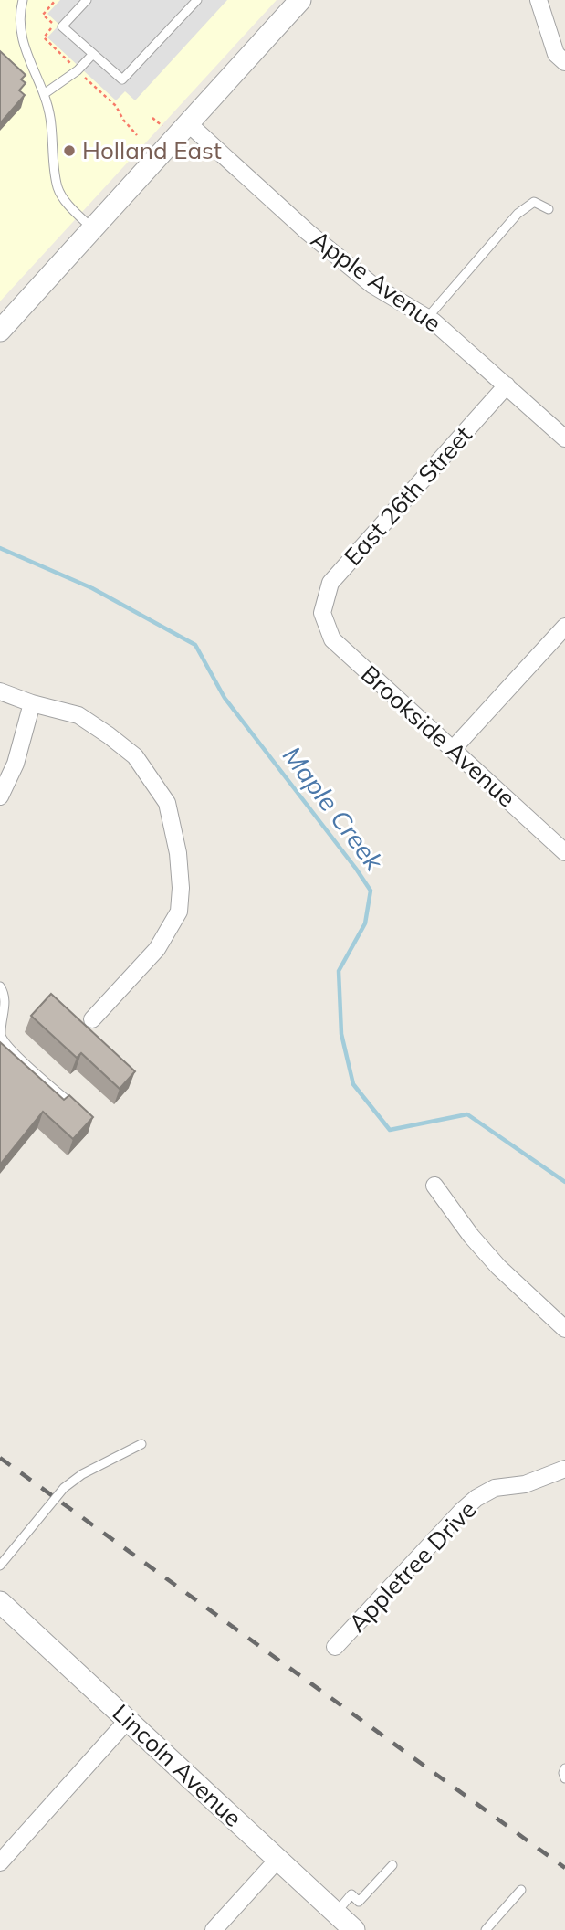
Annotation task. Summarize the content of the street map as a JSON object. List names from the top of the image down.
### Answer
{
  "streets": {
    "street": [
      "Apple Avenue",
      "East 26th Street",
      "Brookside Avenue",
      "Appletree Drive",
      "Lincoln Avenue"
    ]
  },
  "crossings": [
    ["Apple Avenue", "East 26th Street"],
    ["East 26th Street", "Brookside Avenue"]
  ],
  "water": ["Maple Creek"],
  "places": ["Holland East"]
}
